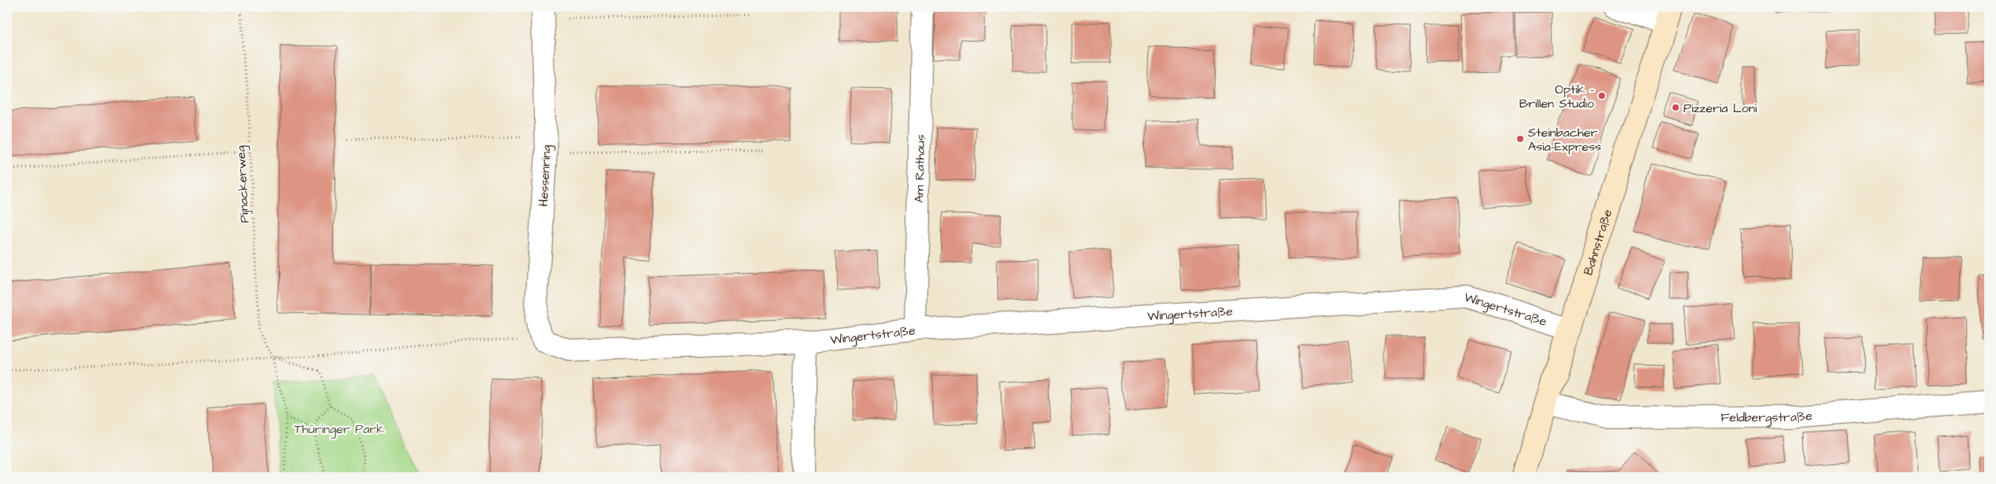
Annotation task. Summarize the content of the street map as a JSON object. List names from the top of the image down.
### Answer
{
  "streets": {
    "main road": ["Bahnstraße"],
    "street": [
      "Am Rathaus",
      "Hessenring",
      "Wingertstraße",
      "Feldbergstraße"
    ],
    "path": ["Pijnackerweg"]
  },
  "crossings": [
    ["Am Rathaus", "Wingertstraße"],
    ["Hessenring", "Wingertstraße"],
    ["Bahnstraße", "Wingertstraße"],
    ["Bahnstraße", "Feldbergstraße"]
  ],
  "parks": ["Thüringer Park"],
  "places": ["Optik - Brillen Studio", "Pizzeria Loni", "Steinbacher Asia-Express"]
}
